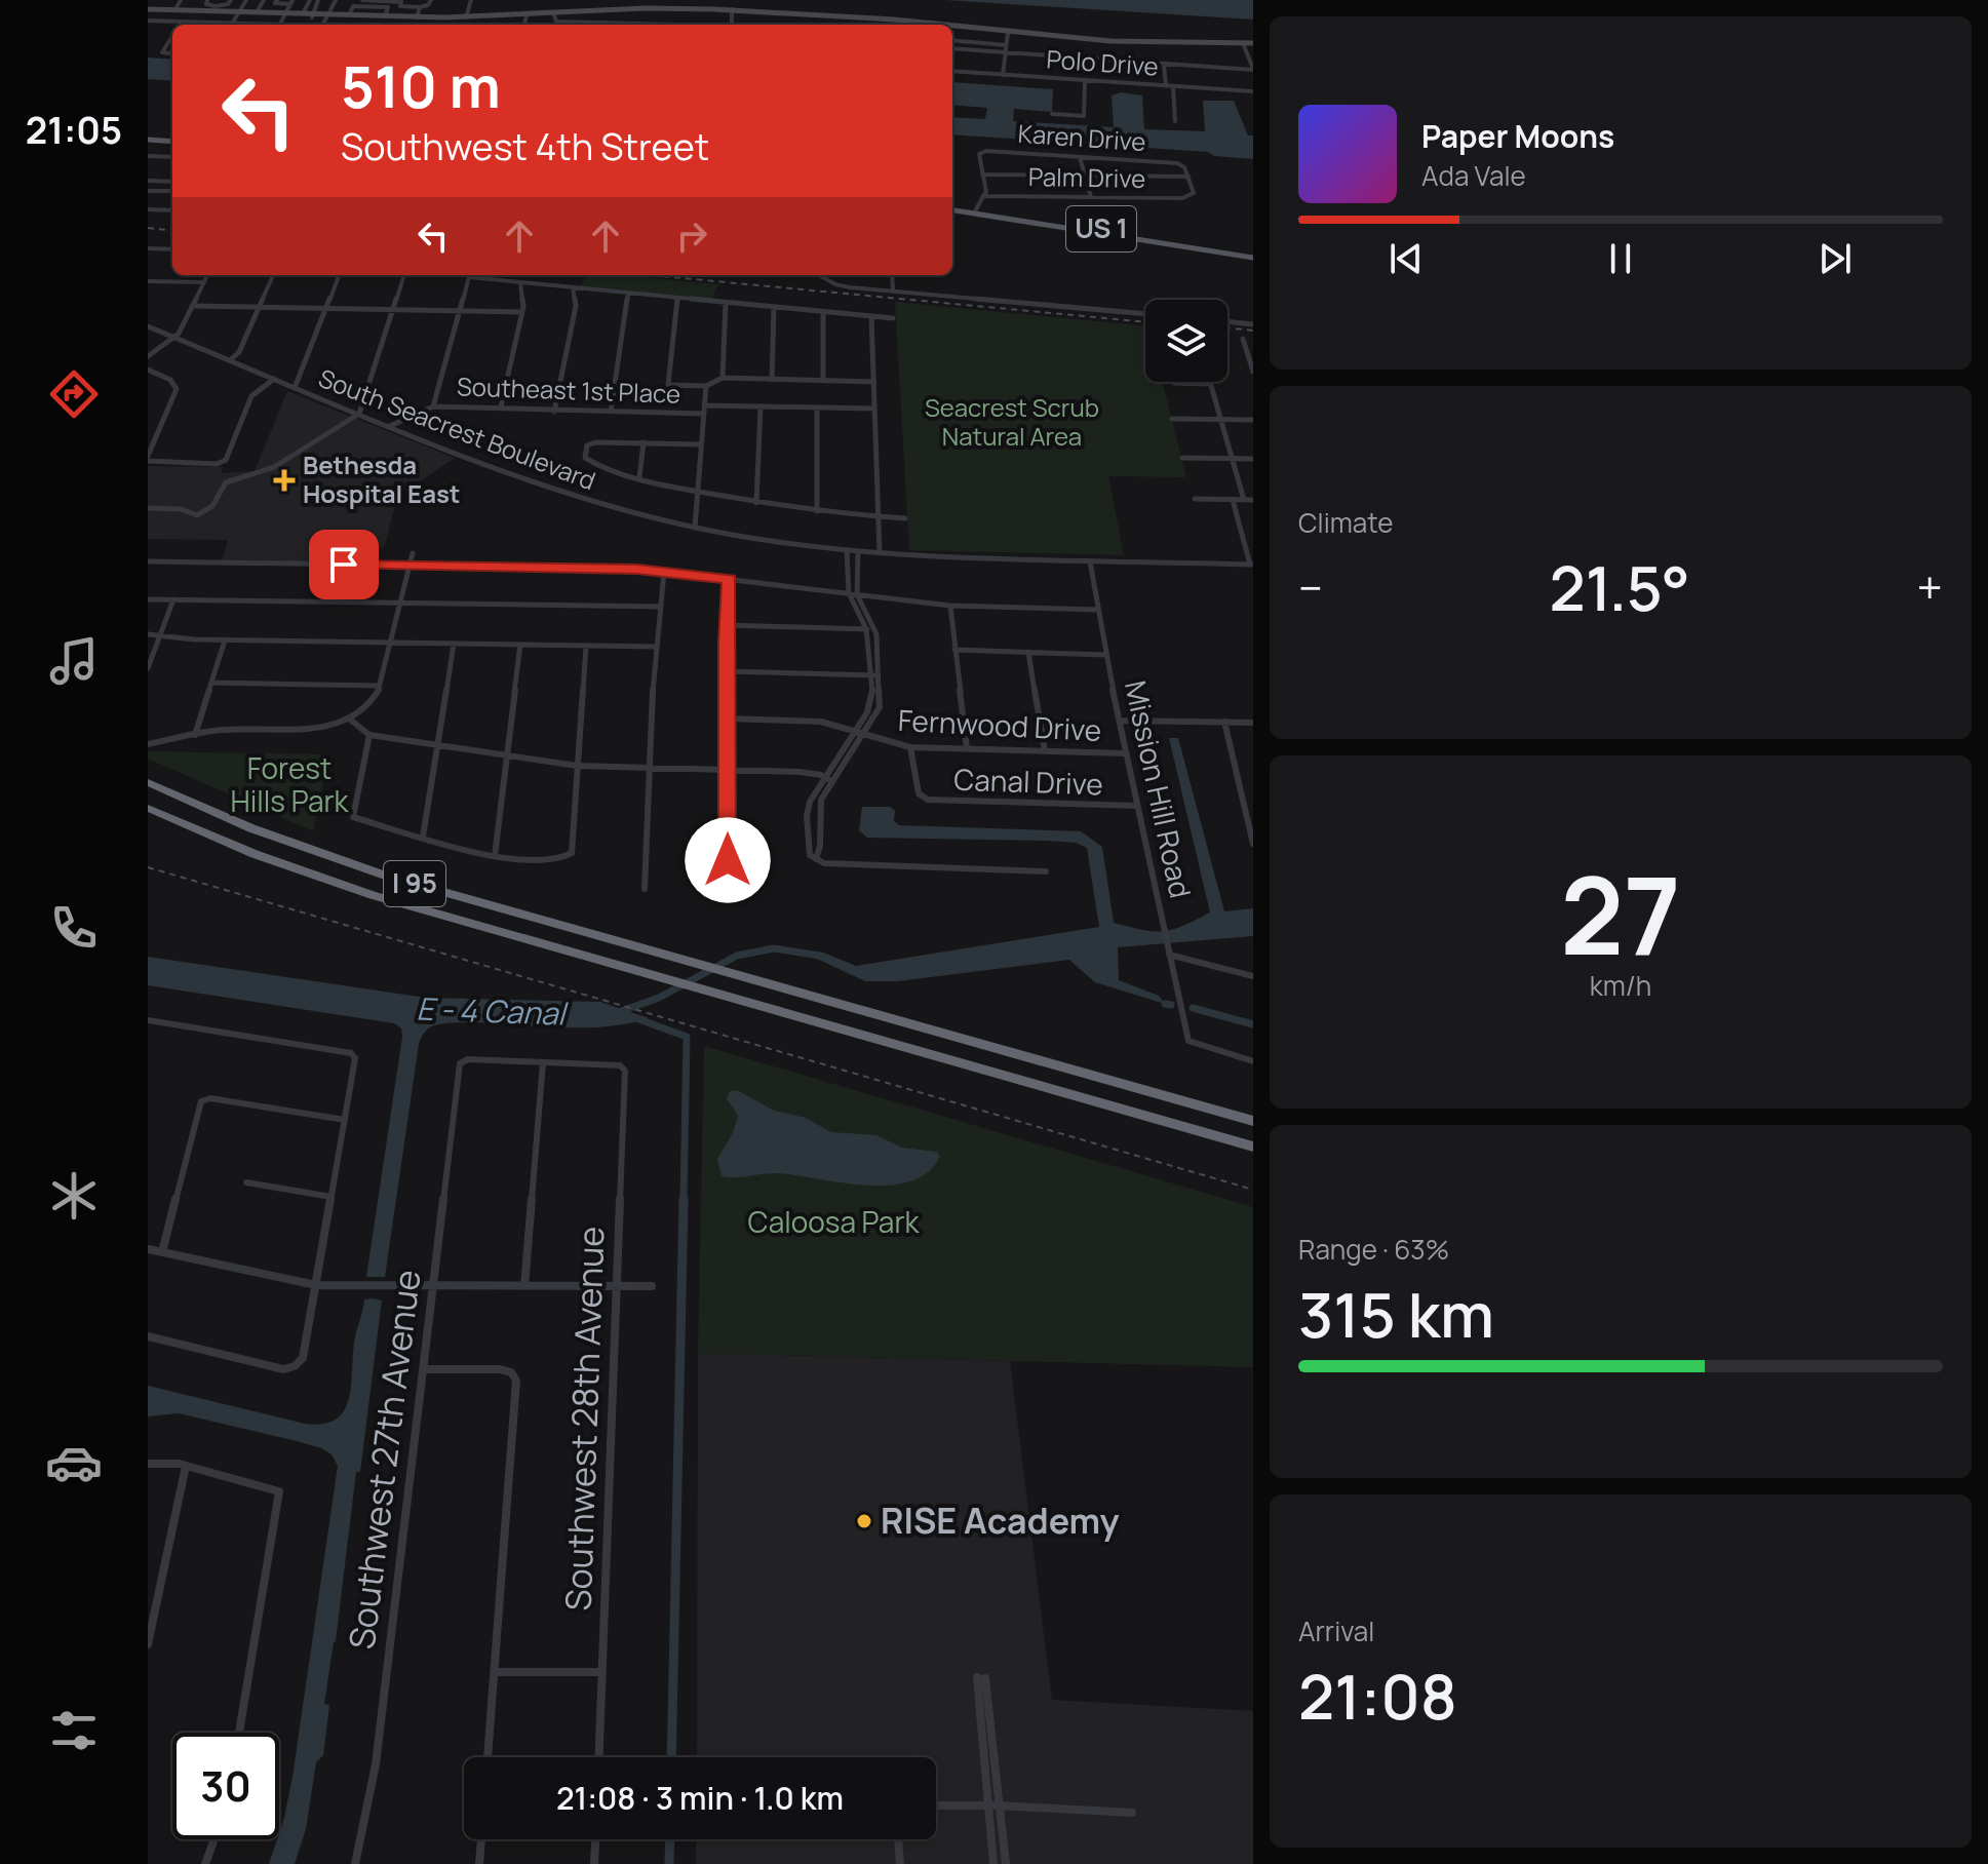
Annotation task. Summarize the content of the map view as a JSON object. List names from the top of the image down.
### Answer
{
  "streets": {
    "highway": ["I 95"],
    "main road": ["US 1"],
    "street": [
      "Polo Drive",
      "Karen Drive",
      "Palm Drive",
      "Southeast 1st Place",
      "South Seacrest Boulevard",
      "Fernwood Drive",
      "Canal Drive",
      "Mission Hill Road",
      "Southwest 28th Avenue",
      "Southwest 27th Avenue"
    ]
  },
  "crossings": [
    ["Karen Drive", "Palm Drive"],
    ["South Seacrest Boulevard", "Mission Hill Road"],
    ["Fernwood Drive", "Canal Drive"],
    ["Fernwood Drive", "Mission Hill Road"],
    ["Canal Drive", "Mission Hill Road"],
    ["Southwest 28th Avenue", "Southwest 27th Avenue"]
  ],
  "water": ["E - 4 Canal"],
  "parks": ["Seacrest Scrub Natural Area", "Forest Hills Park", "Caloosa Park"],
  "places": {
    "health": ["Bethesda Hospital East"],
    "other": ["RISE Academy"]
  },
  "page": {
    "tabs": "21:05",
    "turn": ["510 m", "Southwest 4th Street"],
    "song": ["Paper Moons", "Ada Vale"],
    "tile": [
      "Climate",
      ["27", "km/h"],
      ["Range · 63%", "315 km"],
      ["Arrival", "21:08"]
    ],
    "heat": ["−", "21.5°", "+"],
    "limit": "30",
    "trip": "21:08 · 3 min · 1.0 km"
  }
}
